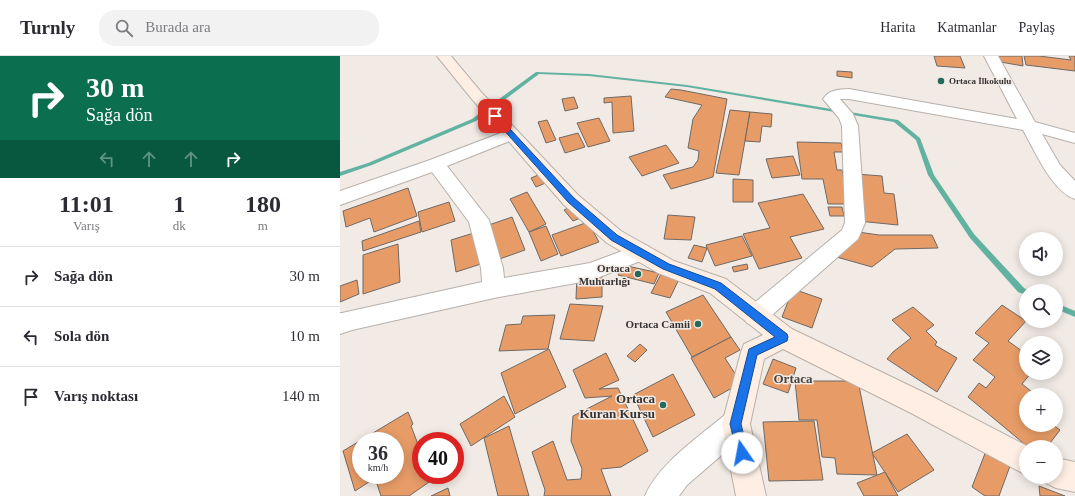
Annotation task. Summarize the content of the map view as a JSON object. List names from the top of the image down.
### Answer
{
  "districts": ["Ortaca"],
  "places": [
    "Ortaca İlkokulu",
    "Ortaca Muhtarlığı",
    "Ortaca Camii",
    "Ortaca Kuran Kursu"
  ],
  "page": {
    "header": "Turnly",
    "search": "Burada ara",
    "nav": ["Harita", "Katmanlar", "Paylaş"],
    "turn": ["30 m", "Sağa dön"],
    "eta": [
      "11:01",
      "Varış",
      "1",
      "dk",
      "180",
      "m"
    ],
    "map_buttons": ["+", "−"],
    "list": [
      {
        "name": "Sağa dön",
        "value": "30 m"
      },
      {
        "name": "Sola dön",
        "value": "10 m"
      },
      {
        "name": "Varış noktası",
        "value": "140 m"
      }
    ],
    "speed": "36 km/h",
    "limit": "40"
  }
}
